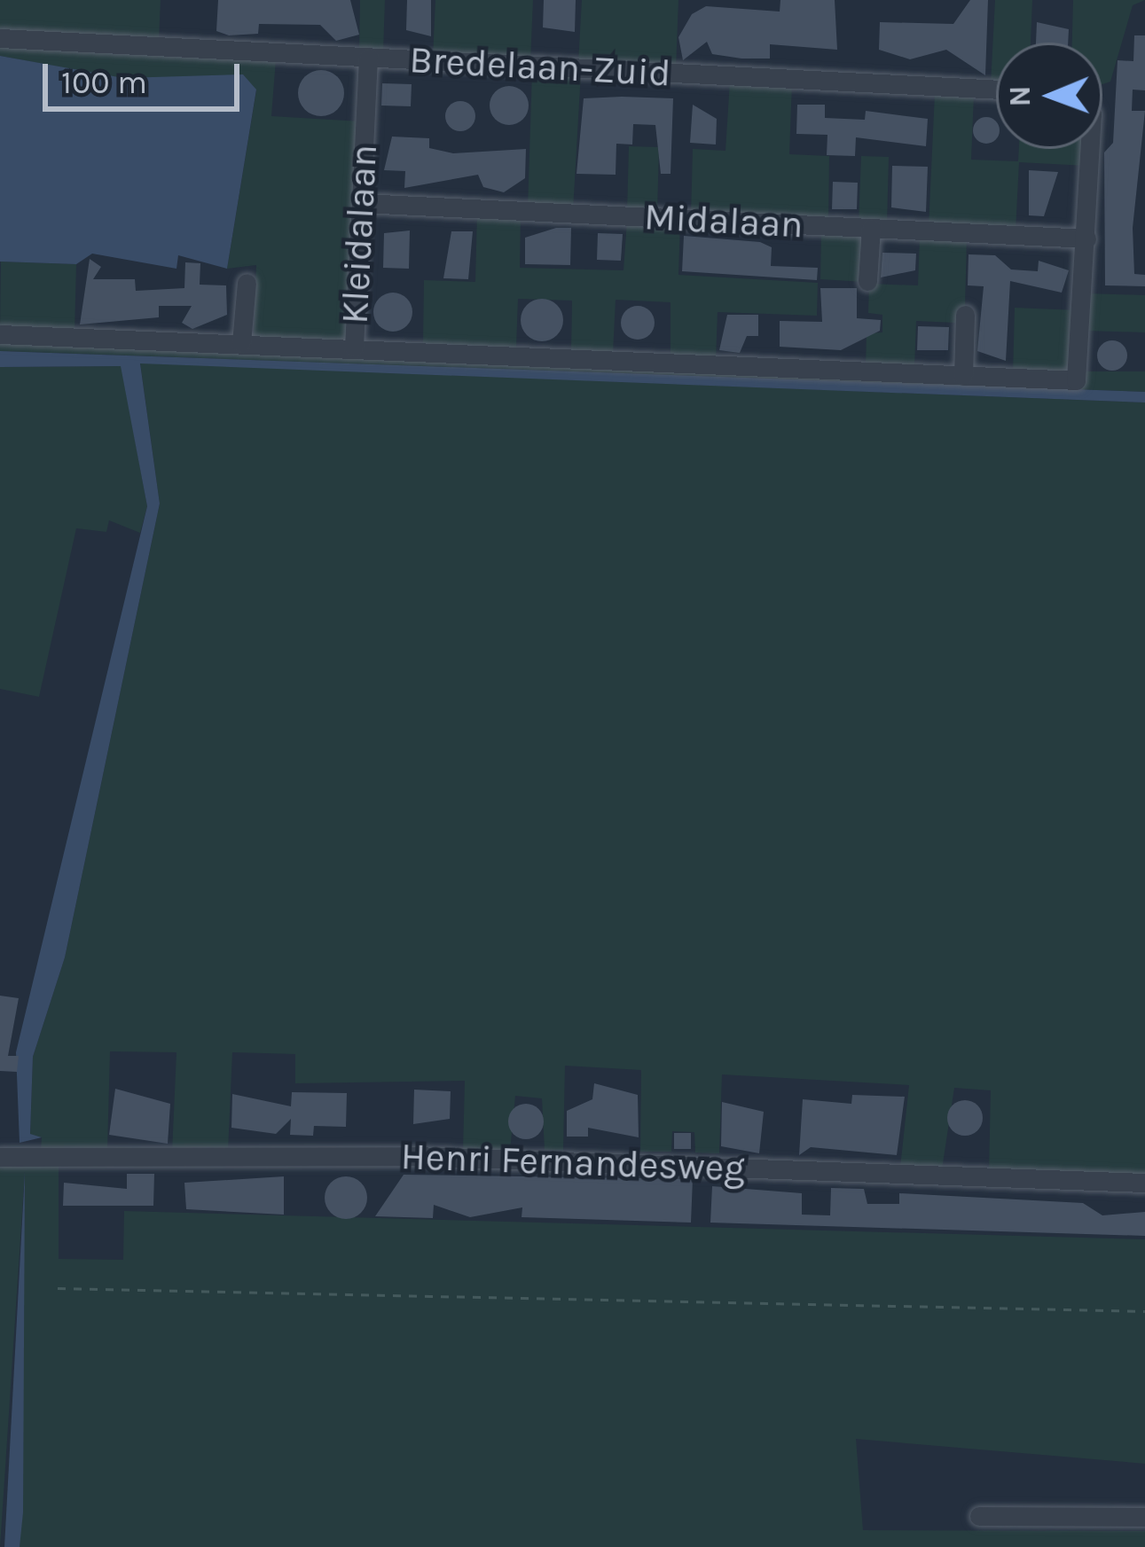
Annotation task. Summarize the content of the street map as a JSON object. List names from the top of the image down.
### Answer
{
  "streets": {
    "street": [
      "Bredelaan-Zuid",
      "Midalaan",
      "Kleidalaan",
      "Henri Fernandesweg"
    ]
  },
  "crossings": [
    ["Bredelaan-Zuid", "Kleidalaan"],
    ["Midalaan", "Kleidalaan"]
  ],
  "scale_bar": "100 m",
  "north": "left"
}
